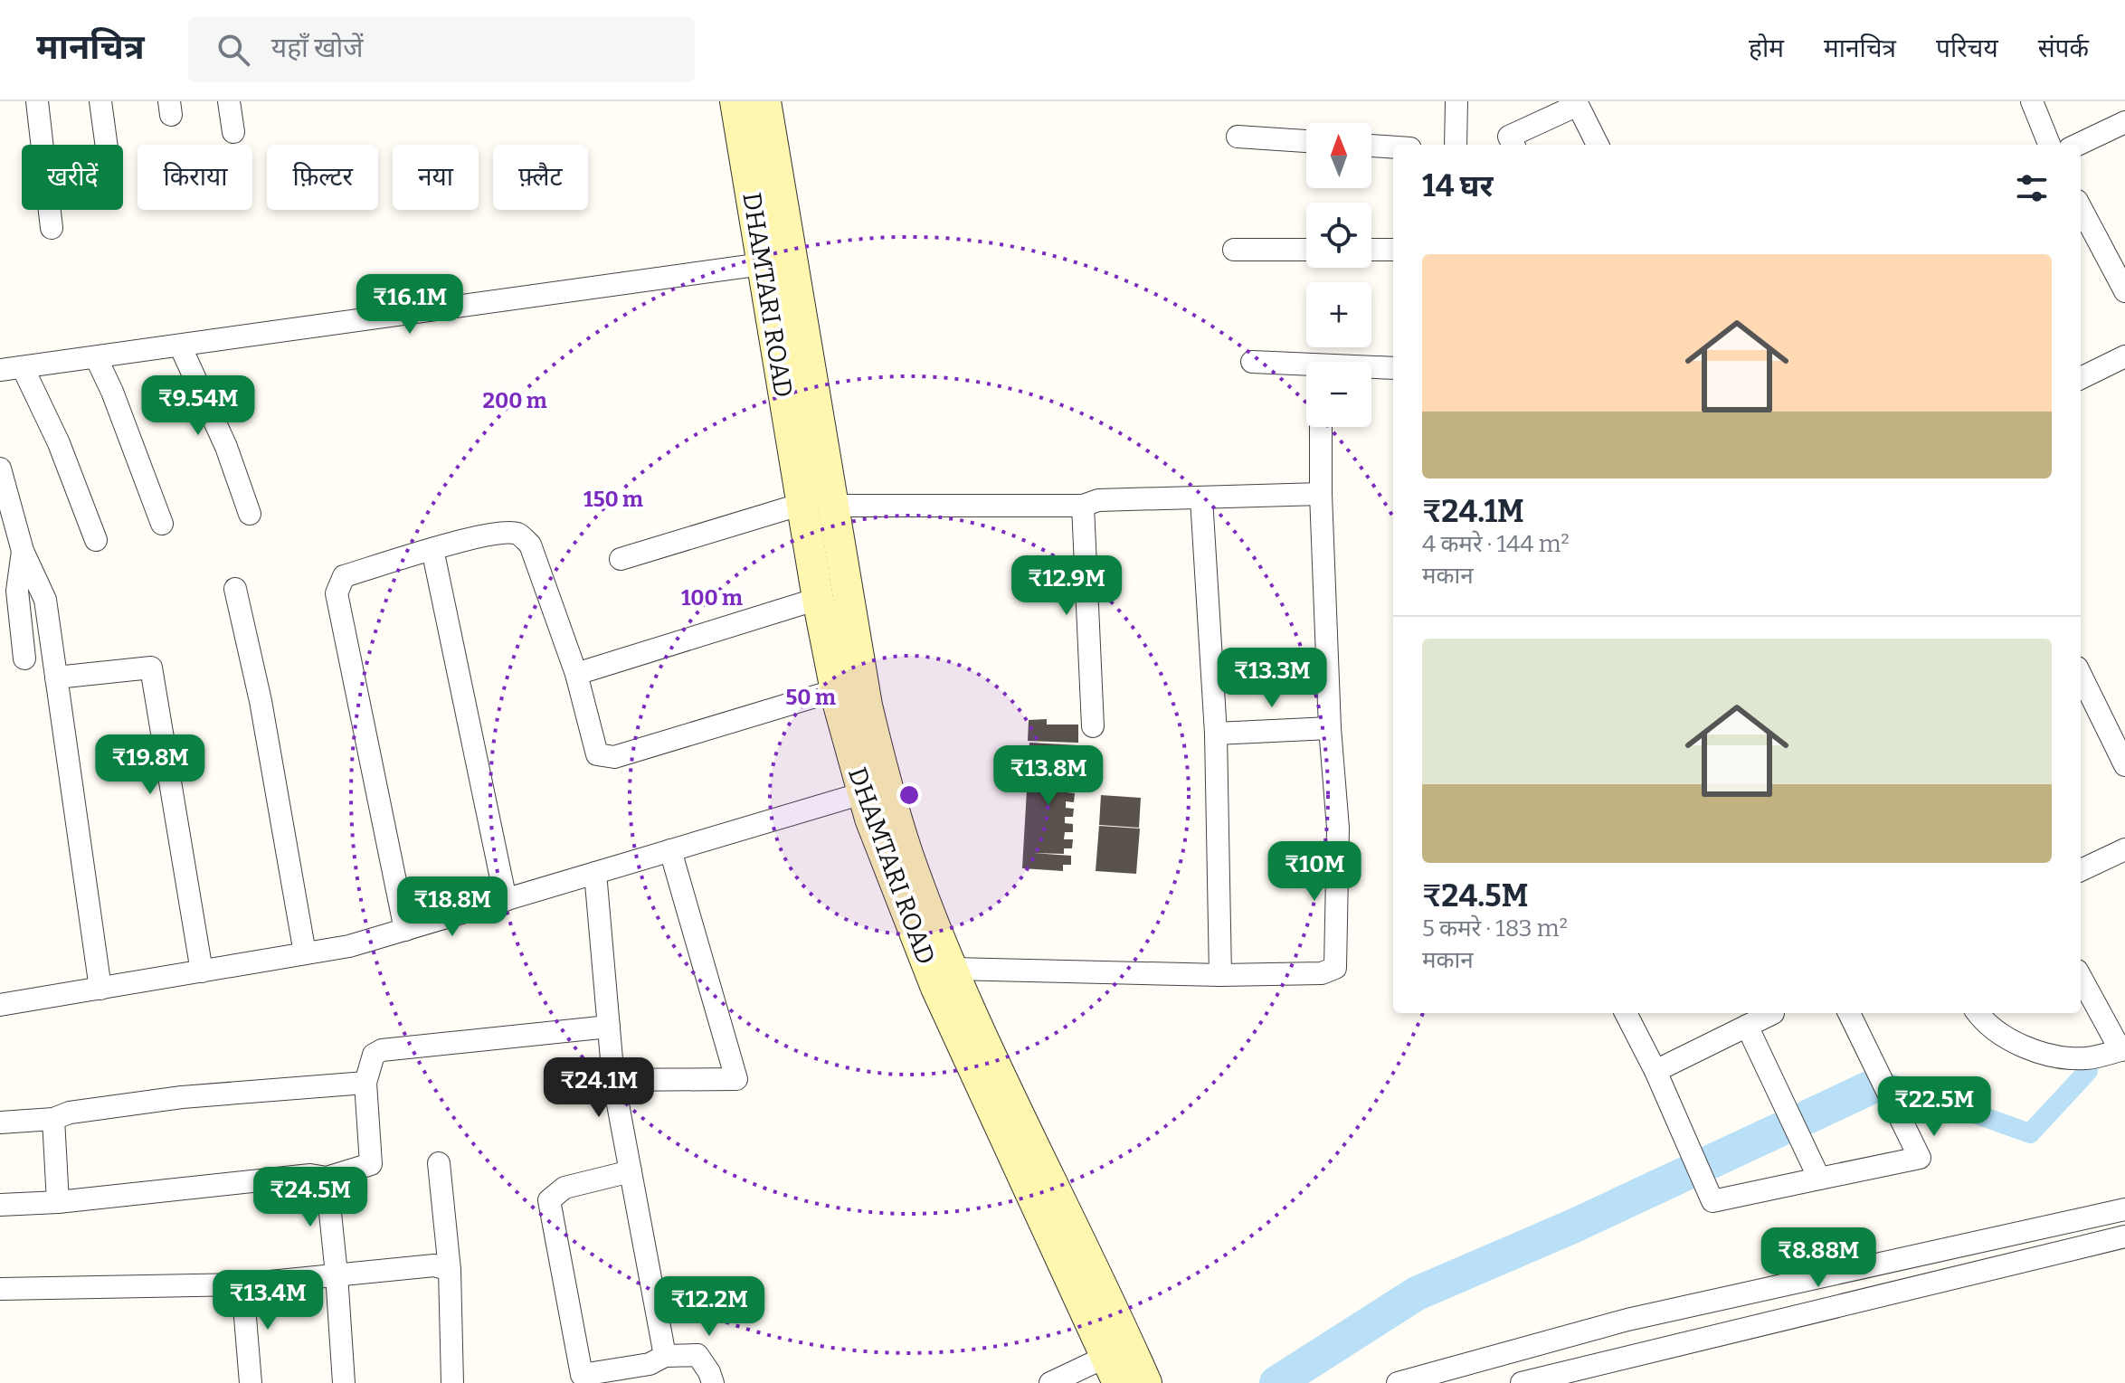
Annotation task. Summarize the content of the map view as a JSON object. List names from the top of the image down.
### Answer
{
  "streets": {
    "main road": ["DHAMTARI ROAD"]
  },
  "north": "top",
  "page": {
    "header": "मानचित्र",
    "search": "यहाँ खोजें",
    "nav": [
      "होम",
      "मानचित्र",
      "परिचय",
      "संपर्क"
    ],
    "map_buttons": ["+", "−"],
    "chip": [
      "खरीदें",
      "किराया",
      "फ़िल्टर",
      "नया",
      "फ़्लैट"
    ],
    "heading": "14 घर",
    "list": [
      {
        "name": "₹24.1M",
        "note": "4 कमरे · 144 m² · मकान"
      },
      {
        "name": "₹24.5M",
        "note": "5 कमरे · 183 m² · मकान"
      }
    ],
    "price": [
      "₹16.1M",
      "₹9.54M",
      "₹12.9M",
      "₹13.3M",
      "₹19.8M",
      "₹13.8M",
      "₹10M",
      "₹18.8M",
      "₹24.1M",
      "₹22.5M",
      "₹24.5M",
      "₹8.88M",
      "₹13.4M",
      "₹12.2M"
    ]
  },
  "rings": [
    "200 m",
    "150 m",
    "100 m",
    "50 m"
  ]
}
